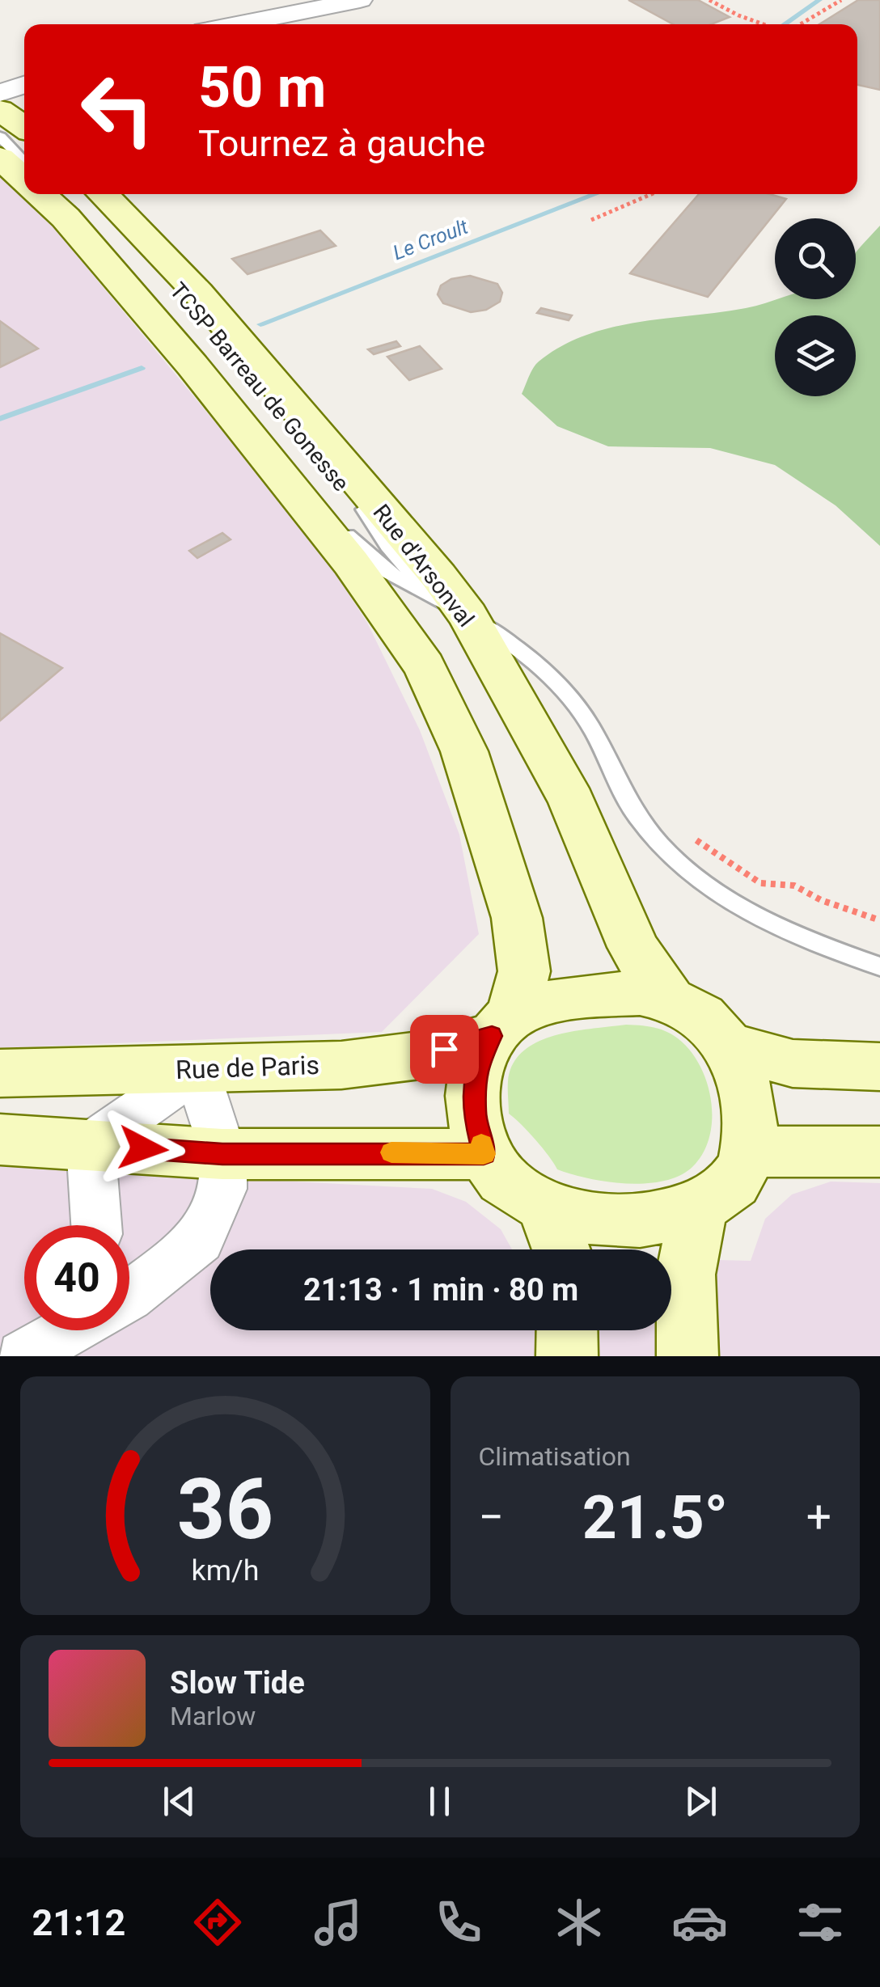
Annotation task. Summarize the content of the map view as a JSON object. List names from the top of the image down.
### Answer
{
  "streets": {
    "main road": ["Rue d'Arsonval", "Rue de Paris"],
    "lane": ["TCSP Barreau de Gonesse"]
  },
  "crossings": [
    ["TCSP Barreau de Gonesse", "Rue d'Arsonval"],
    ["Rue d'Arsonval", "Rue de Paris"]
  ],
  "water": ["Le Croult"],
  "page": {
    "turn": ["50 m", "Tournez à gauche"],
    "limit": "40",
    "trip": "21:13 · 1 min · 80 m",
    "tile": "Climatisation",
    "heat": ["−", "21.5°", "+"],
    "song": ["Slow Tide", "Marlow"],
    "tabs": "21:12",
    "gauge": ["36", "km/h"]
  }
}
